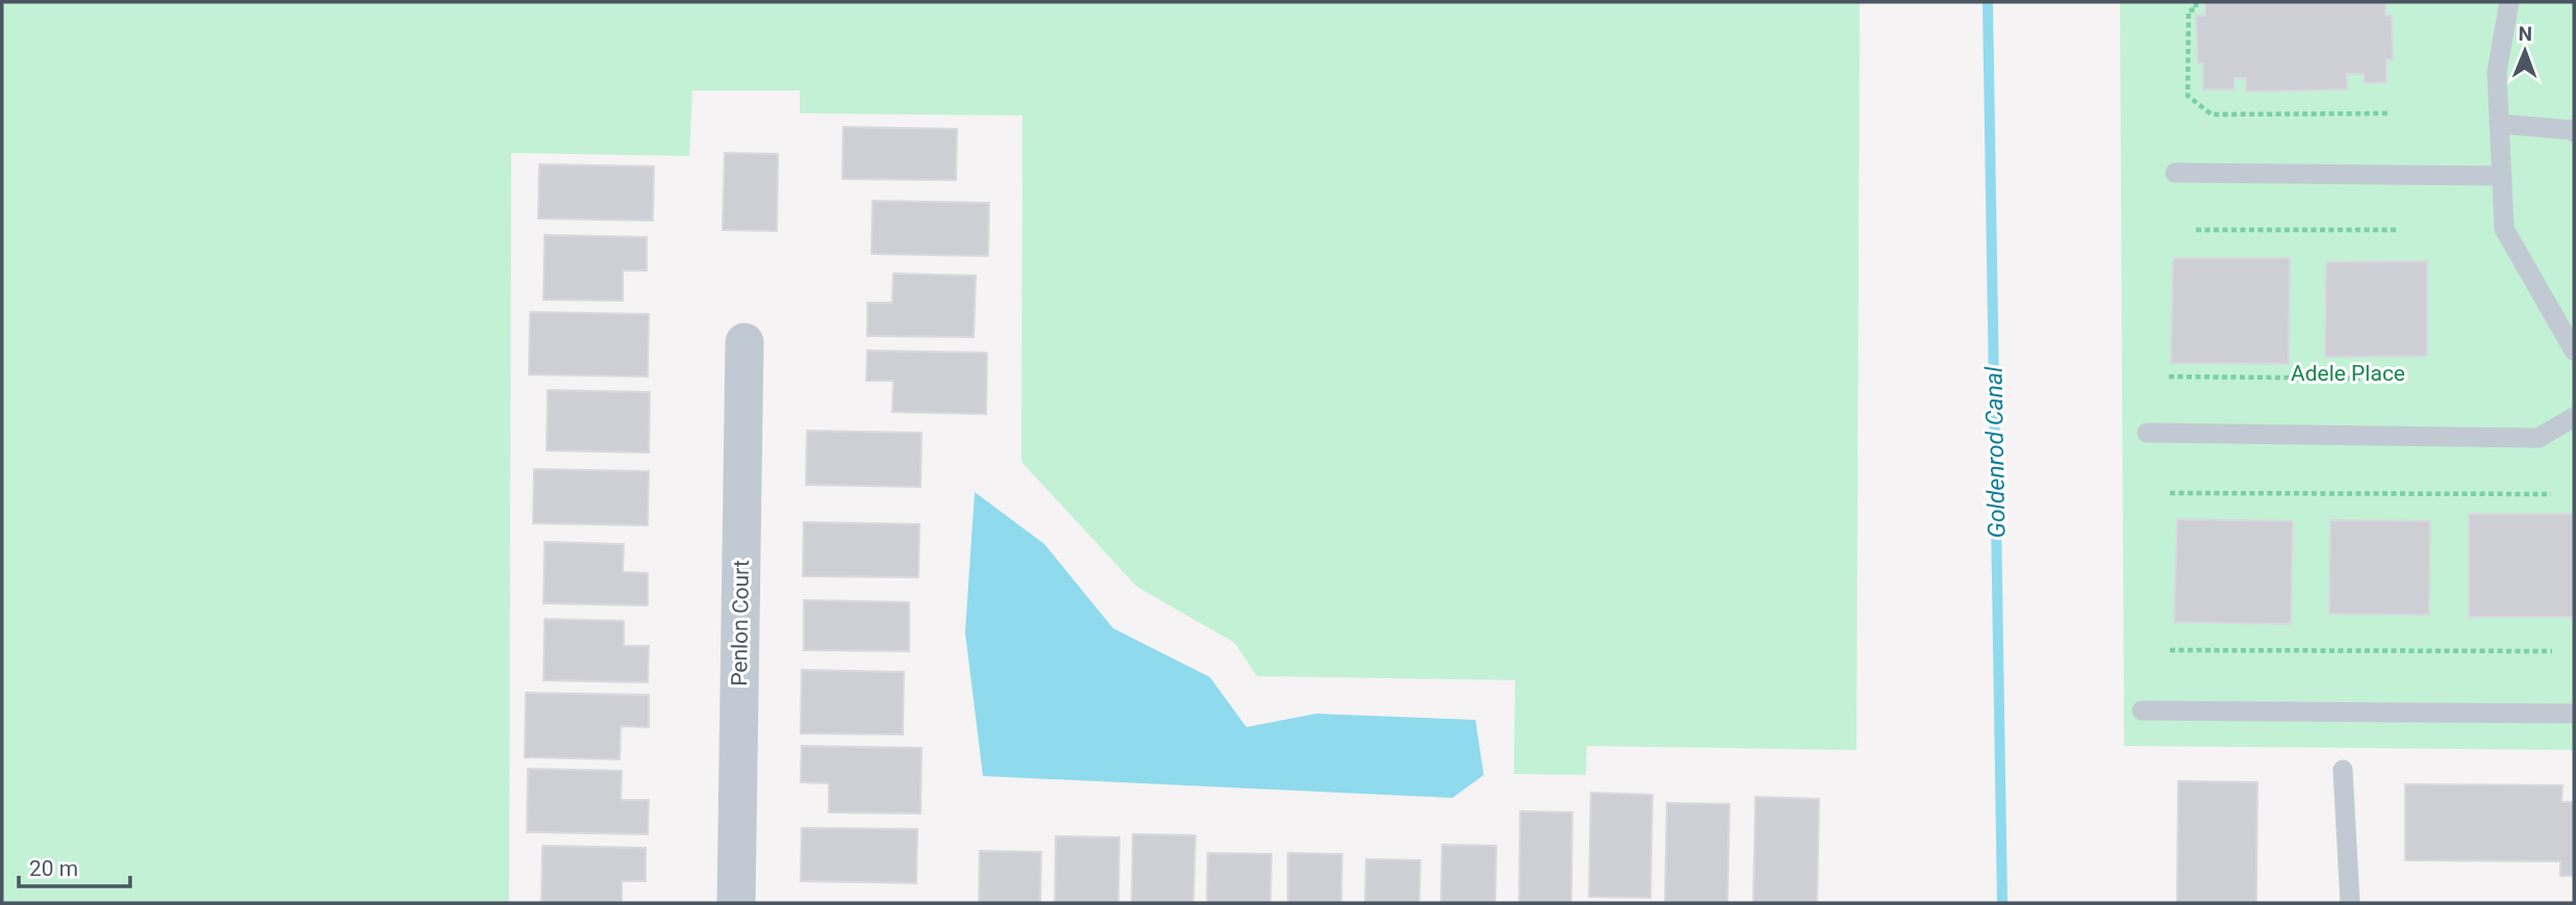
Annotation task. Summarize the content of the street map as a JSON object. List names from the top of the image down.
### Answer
{
  "streets": {
    "street": ["Penlon Court"]
  },
  "water": ["Goldenrod Canal"],
  "parks": ["Adele Place"],
  "scale_bar": "20 m",
  "north": "top"
}
